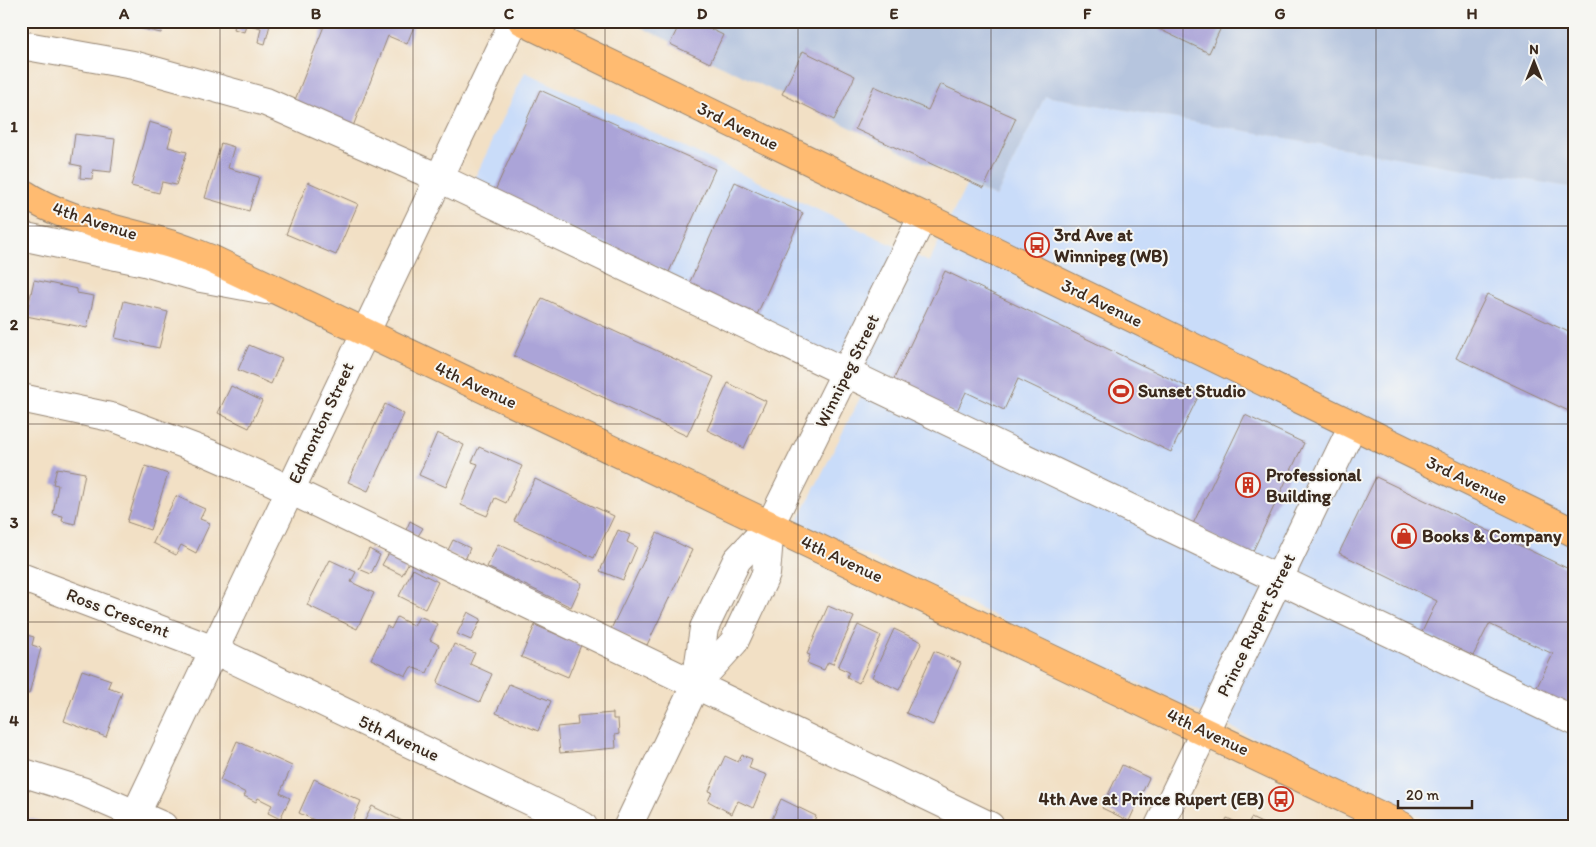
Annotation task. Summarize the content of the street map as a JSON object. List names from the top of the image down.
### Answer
{
  "streets": {
    "main road": ["3rd Avenue", "4th Avenue"],
    "street": [
      "Winnipeg Street",
      "Edmonton Street",
      "Ross Crescent",
      "Prince Rupert Street",
      "5th Avenue"
    ]
  },
  "crossings": [
    ["3rd Avenue", "Winnipeg Street"],
    ["3rd Avenue", "Prince Rupert Street"],
    ["4th Avenue", "Winnipeg Street"],
    ["4th Avenue", "Edmonton Street"],
    ["4th Avenue", "Prince Rupert Street"],
    ["Edmonton Street", "Ross Crescent"],
    ["Edmonton Street", "5th Avenue"],
    ["Ross Crescent", "5th Avenue"]
  ],
  "places": {
    "bus stop": ["3rd Ave at Winnipeg (WB)", "4th Ave at Prince Rupert (EB)"],
    "sports": ["Sunset Studio"],
    "building": ["Professional Building"],
    "shop": ["Books & Company"]
  },
  "scale_bar": "20 m",
  "north": "top",
  "grid": {
    "columns": [
      "A",
      "B",
      "C",
      "D",
      "E",
      "F",
      "G",
      "H"
    ],
    "rows": [
      "1",
      "2",
      "3",
      "4"
    ]
  }
}
